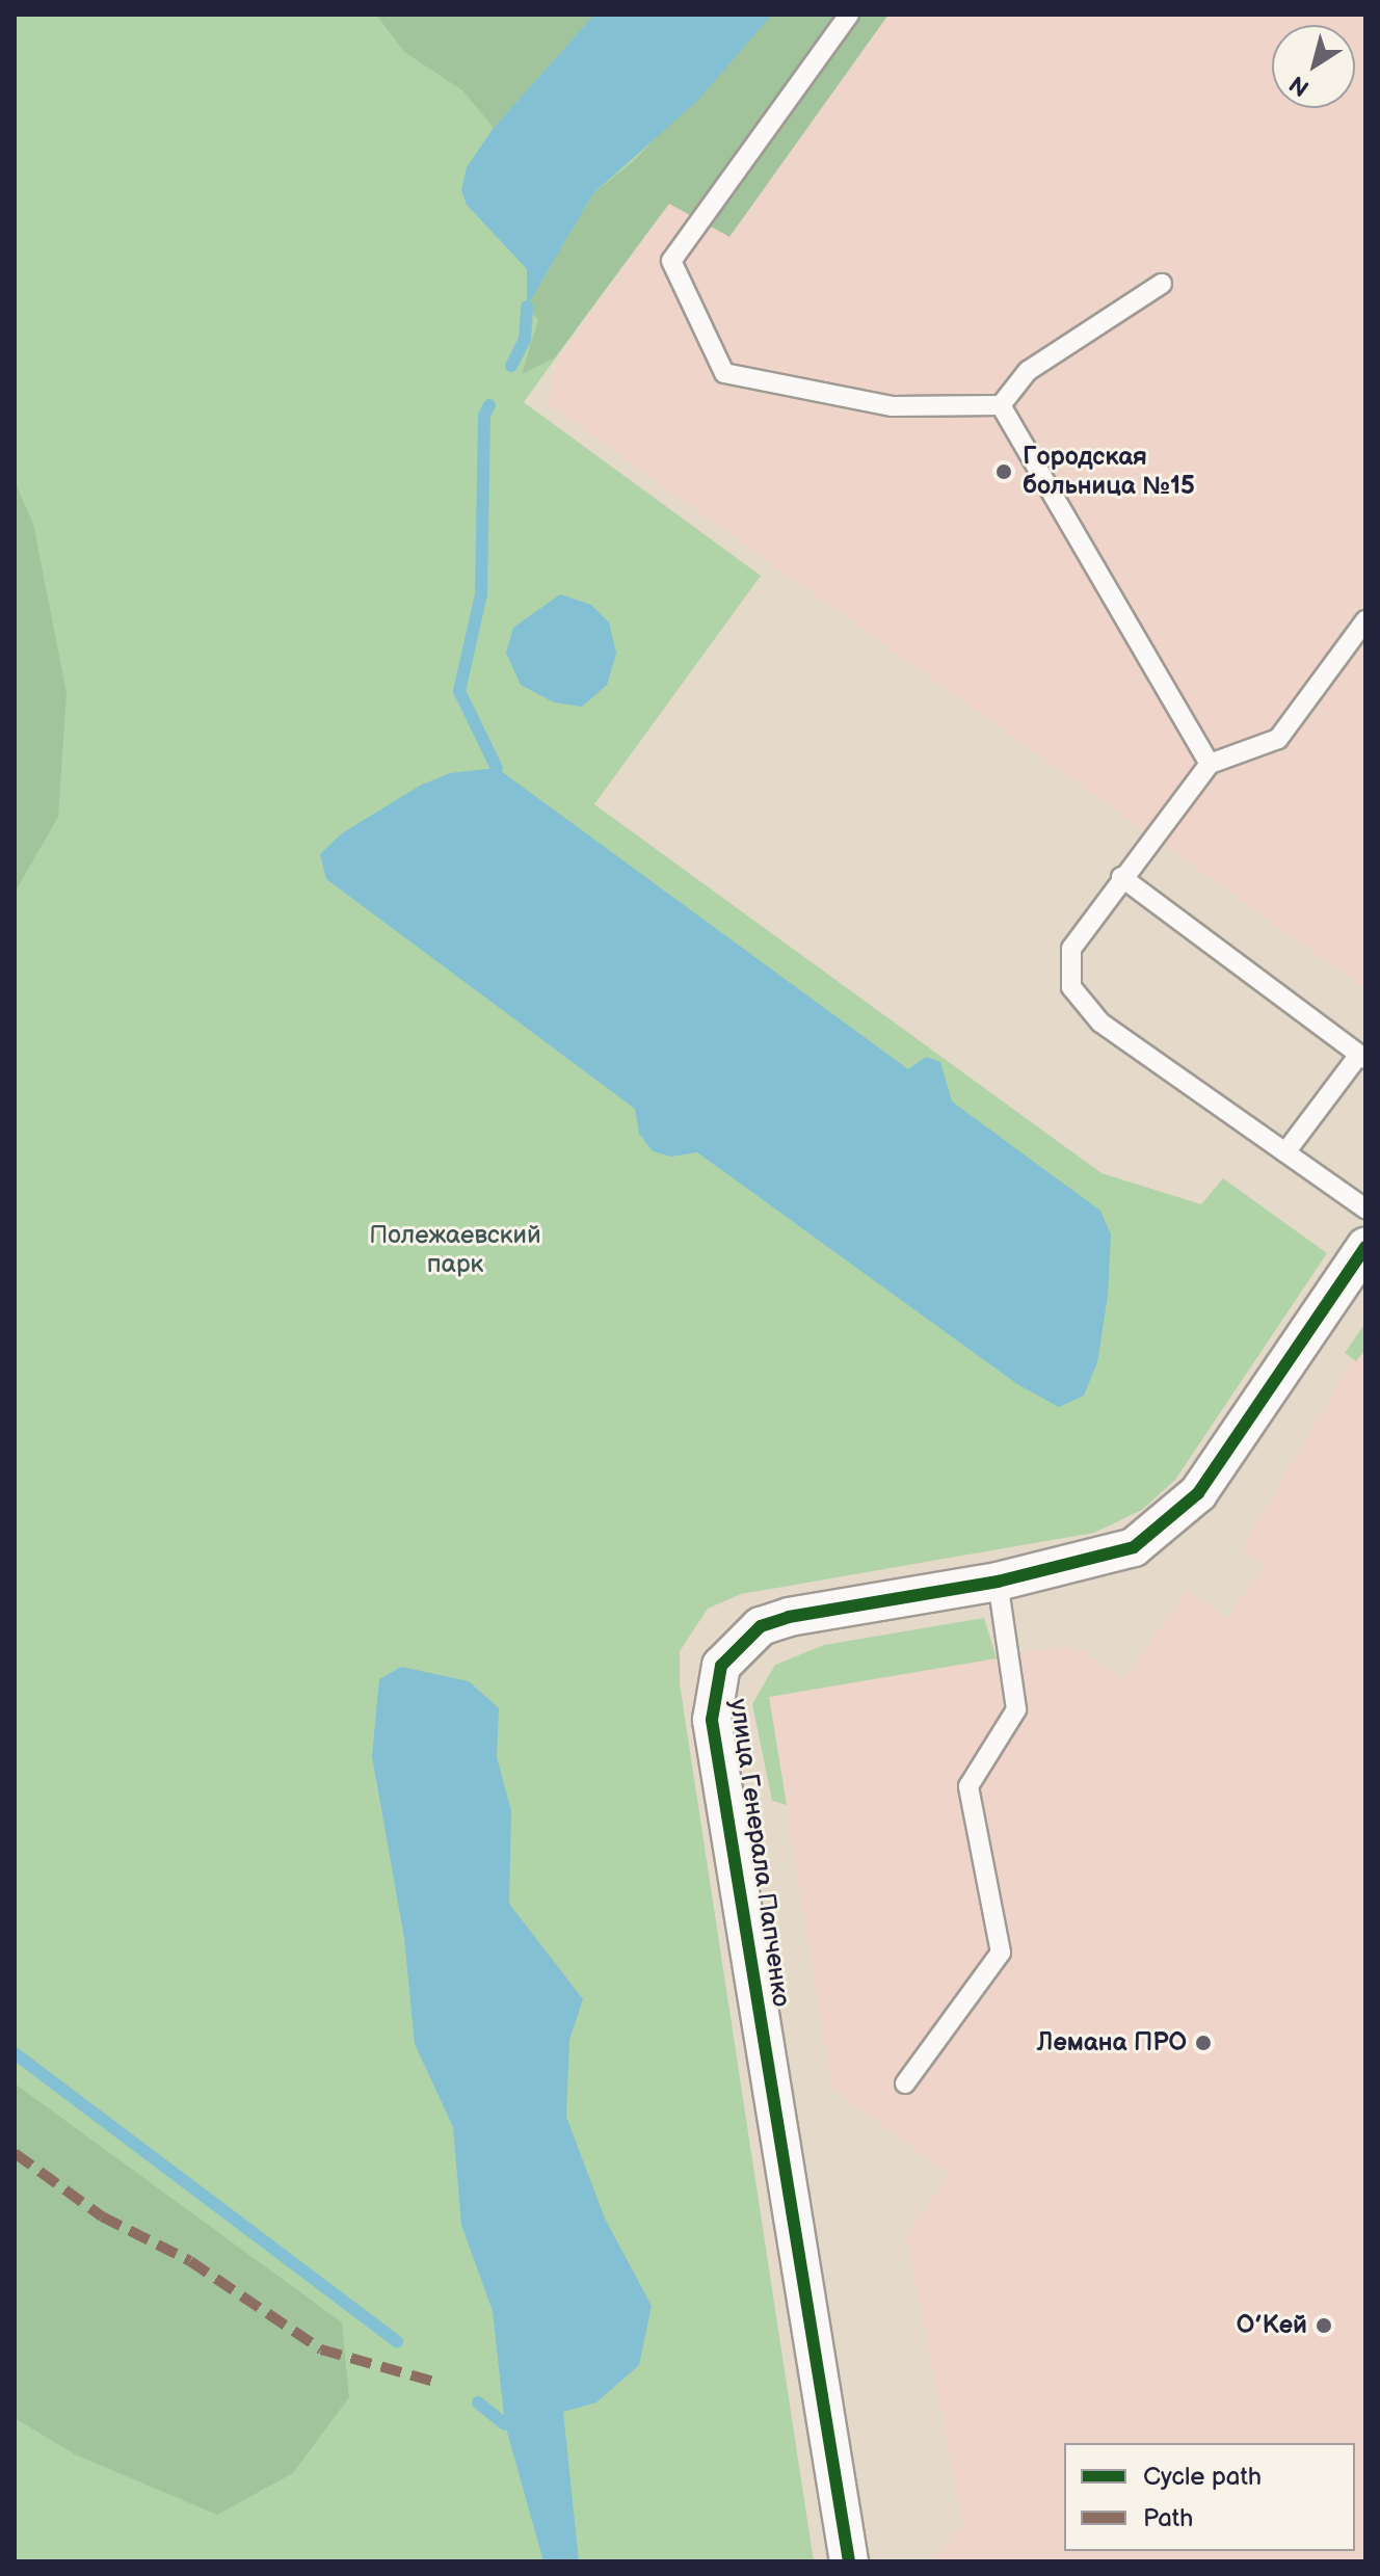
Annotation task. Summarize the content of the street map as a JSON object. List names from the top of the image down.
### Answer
{
  "streets": {
    "street": ["улица Генерала Папченко"]
  },
  "parks": ["Полежаевский парк"],
  "places": ["Городская больница №15", "Лемана ПРО", "О’Кей"],
  "legend": ["Cycle path", "Path"],
  "north": "bottom left"
}
